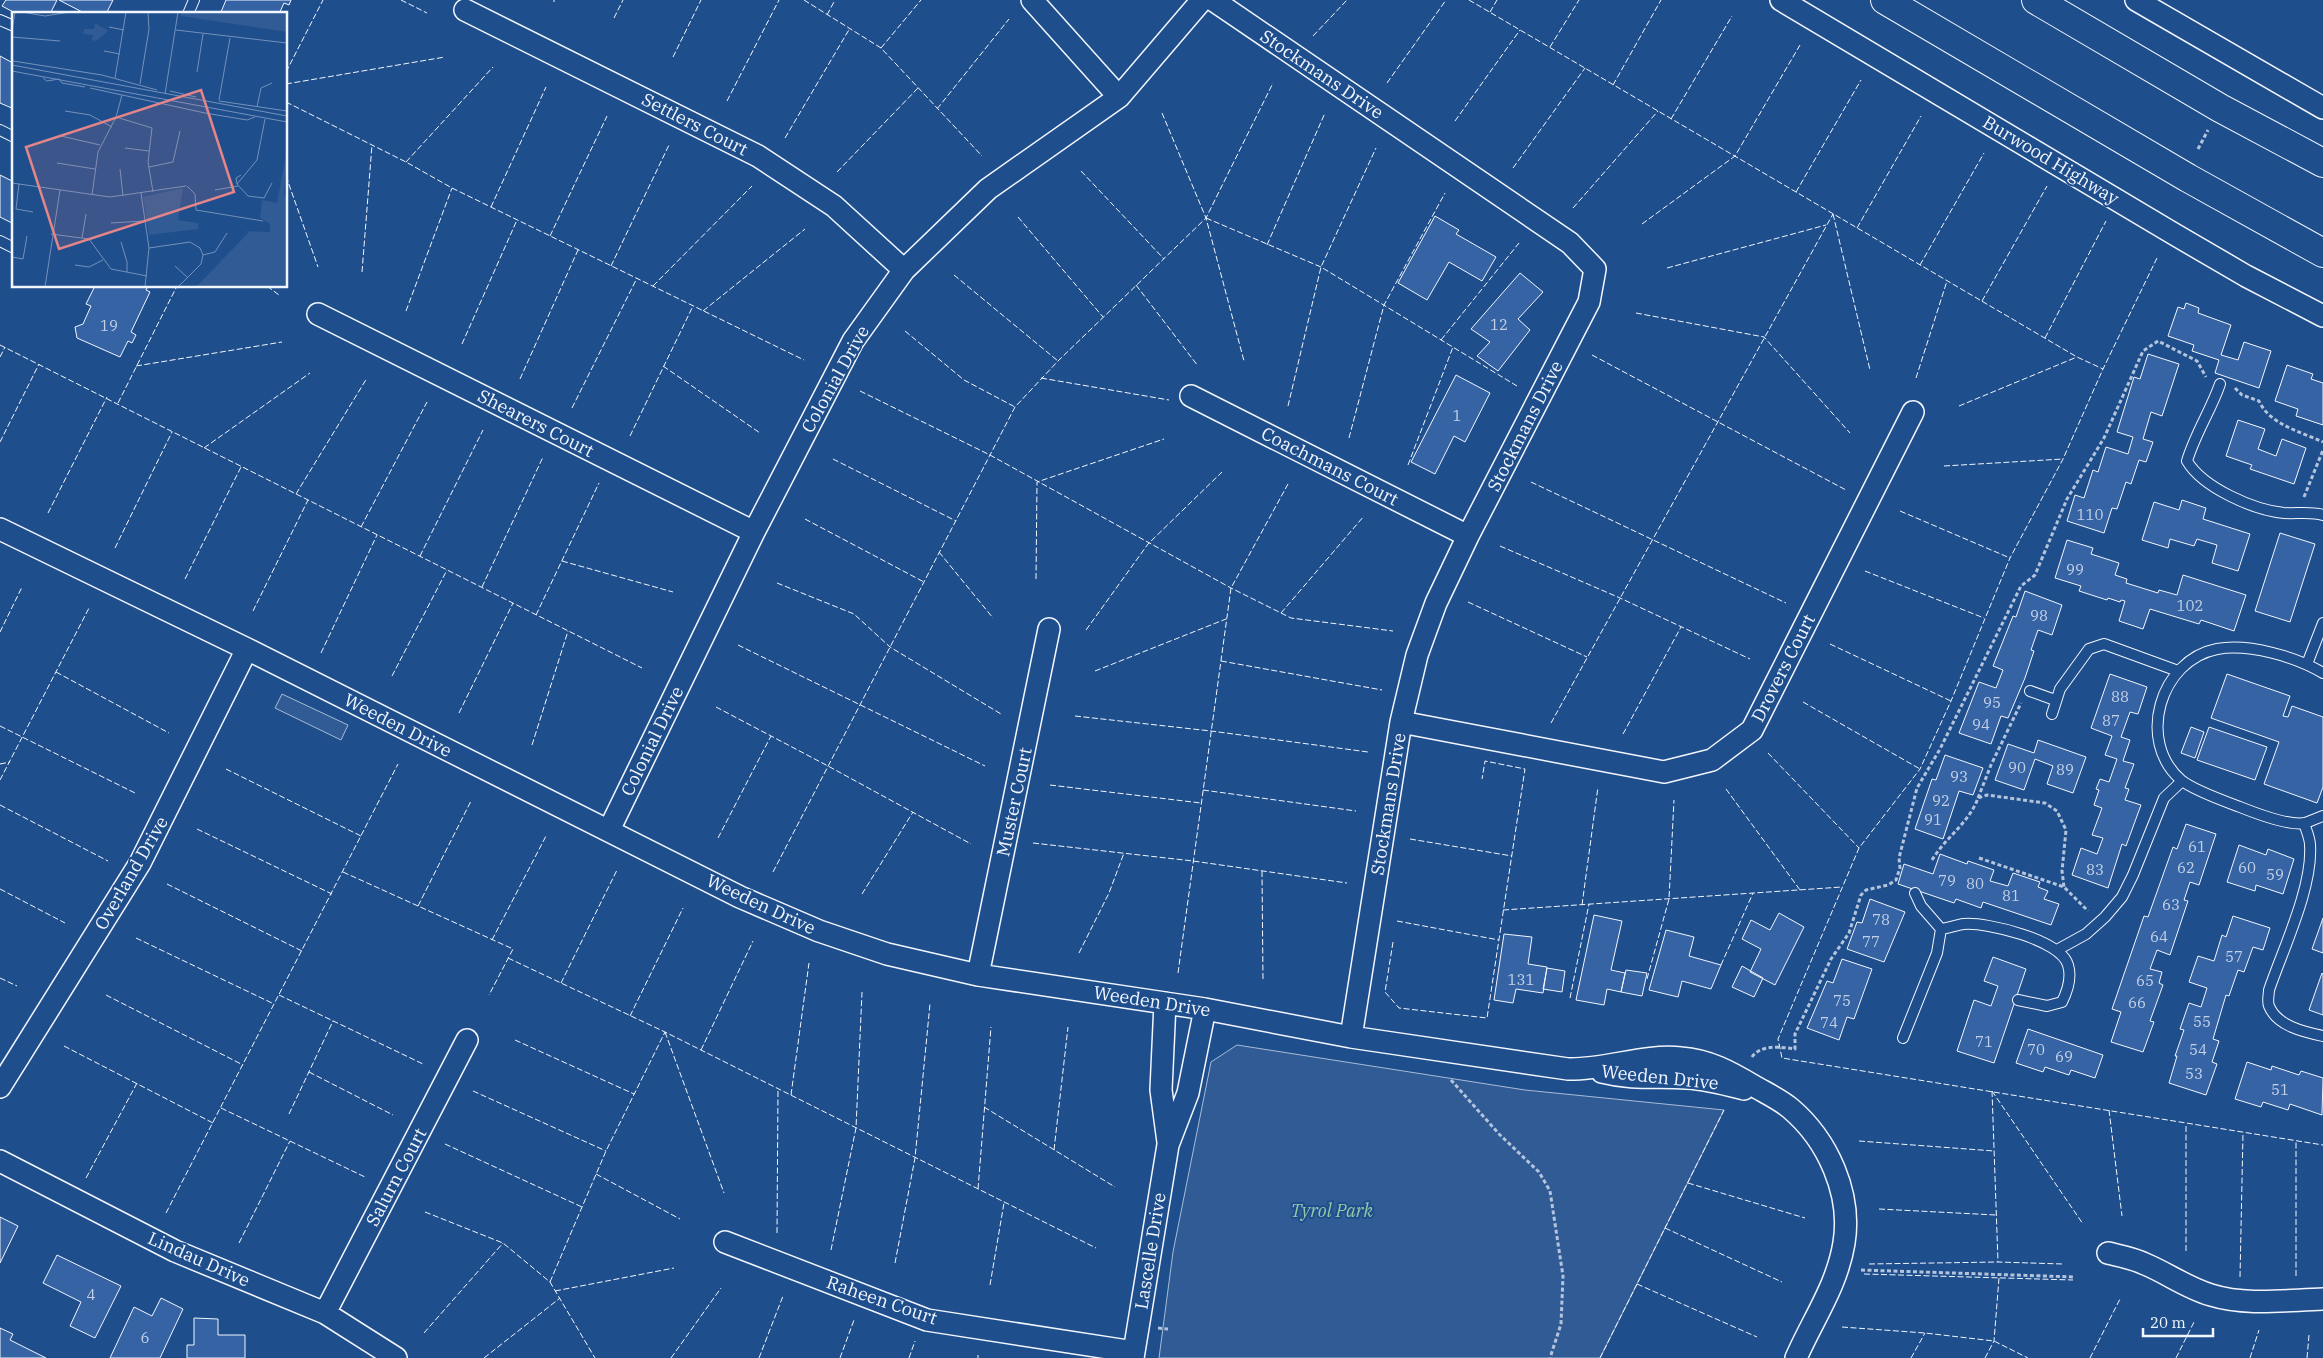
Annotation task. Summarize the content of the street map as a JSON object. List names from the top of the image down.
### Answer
{
  "streets": {
    "street": [
      "Stockmans Drive",
      "Settlers Court",
      "Burwood Highway",
      "Colonial Drive",
      "Shearers Court",
      "Coachmans Court",
      "Drovers Court",
      "Weeden Drive",
      "Muster Court",
      "Overland Drive",
      "Salurn Court",
      "Lascelle Drive",
      "Lindau Drive",
      "Raheen Court"
    ]
  },
  "crossings": [
    ["Stockmans Drive", "Coachmans Court"],
    ["Stockmans Drive", "Drovers Court"],
    ["Stockmans Drive", "Weeden Drive"],
    ["Settlers Court", "Colonial Drive"],
    ["Colonial Drive", "Shearers Court"],
    ["Colonial Drive", "Weeden Drive"],
    ["Weeden Drive", "Muster Court"],
    ["Weeden Drive", "Overland Drive"],
    ["Weeden Drive", "Lascelle Drive"],
    ["Salurn Court", "Lindau Drive"],
    ["Lascelle Drive", "Raheen Court"]
  ],
  "parks": ["Tyrol Park"],
  "house_numbers": [
    "12",
    "19",
    "1",
    "110",
    "99",
    "102",
    "98",
    "88",
    "95",
    "87",
    "94",
    "90",
    "89",
    "93",
    "92",
    "91",
    "61",
    "62",
    "60",
    "83",
    "59",
    "79",
    "80",
    "81",
    "63",
    "78",
    "64",
    "77",
    "57",
    "131",
    "65",
    "75",
    "66",
    "55",
    "74",
    "71",
    "70",
    "54",
    "69",
    "53",
    "51",
    "4",
    "6"
  ],
  "scale_bar": "20 m"
}
